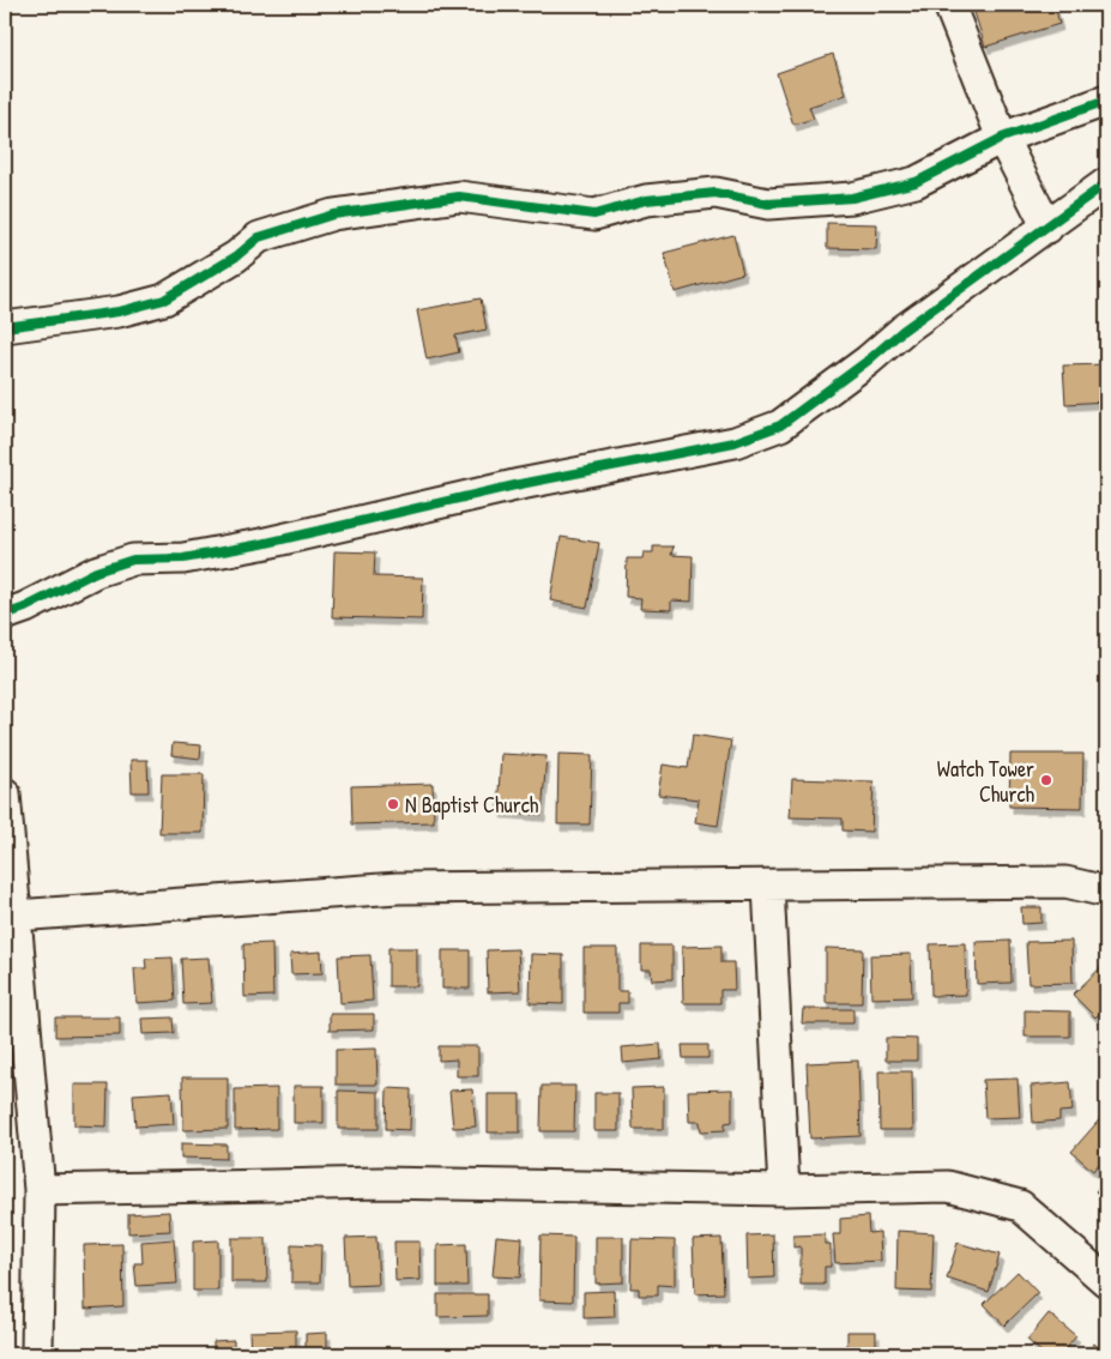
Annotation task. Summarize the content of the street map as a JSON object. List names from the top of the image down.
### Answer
{
  "places": ["Watch Tower Church", "N Baptist Church"]
}
